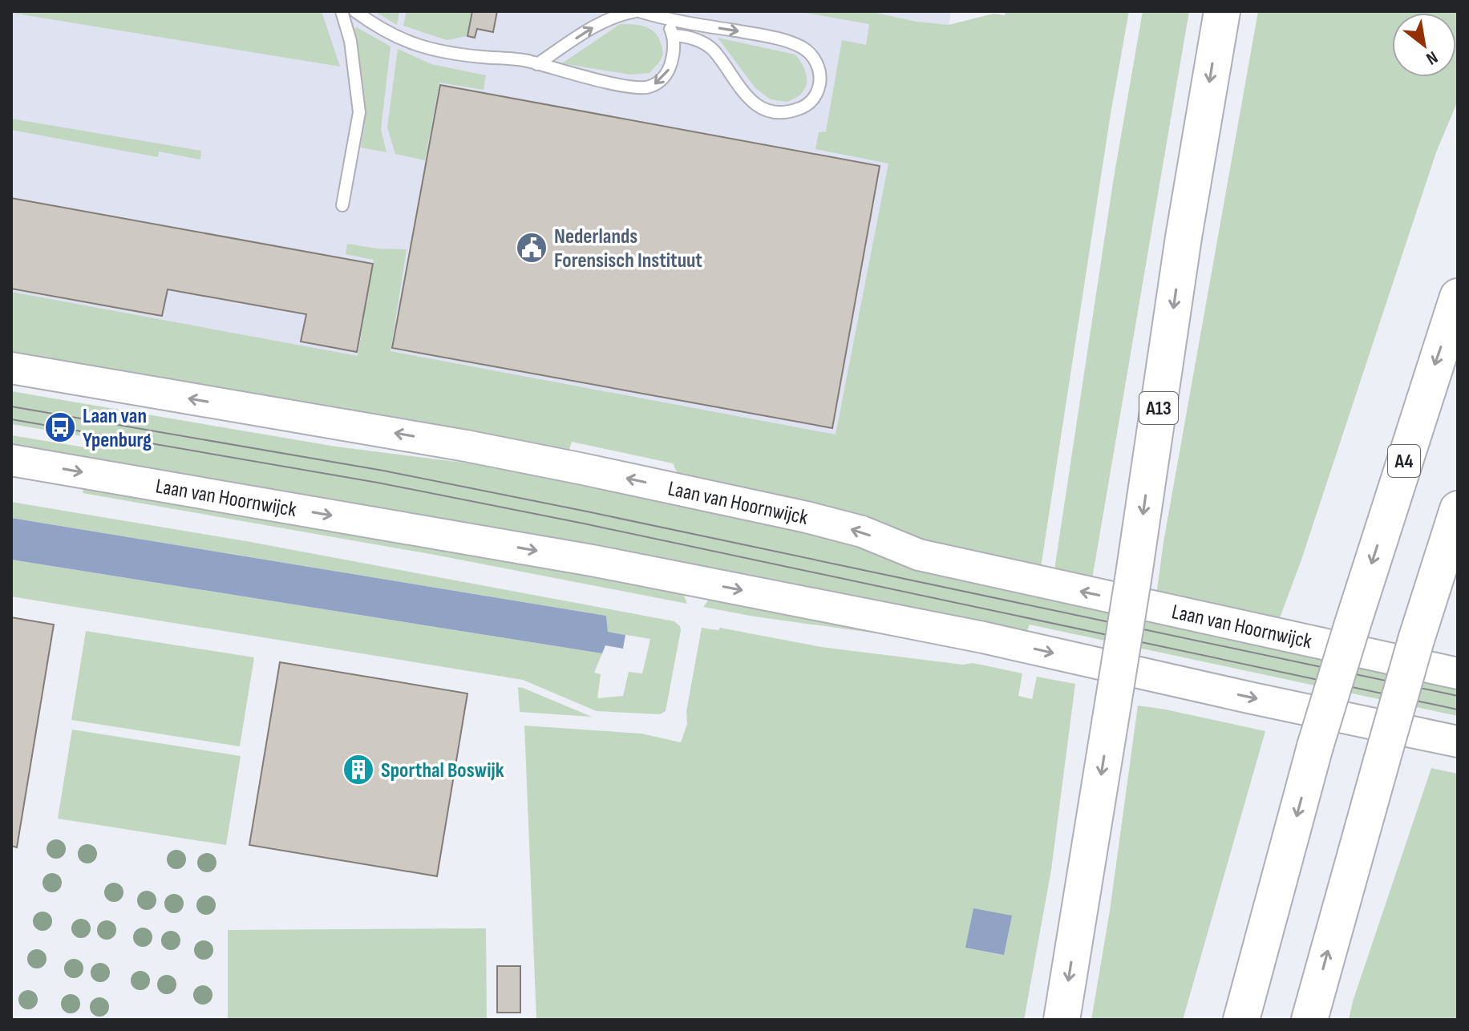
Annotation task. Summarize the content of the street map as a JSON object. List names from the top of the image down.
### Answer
{
  "streets": {
    "highway": ["A13", "A4"],
    "main road": ["Laan van Hoornwijck"]
  },
  "places": {
    "public building": ["Nederlands Forensisch Instituut"],
    "bus stop": ["Laan van Ypenburg"],
    "building": ["Sporthal Boswijk"]
  },
  "north": "bottom right"
}
